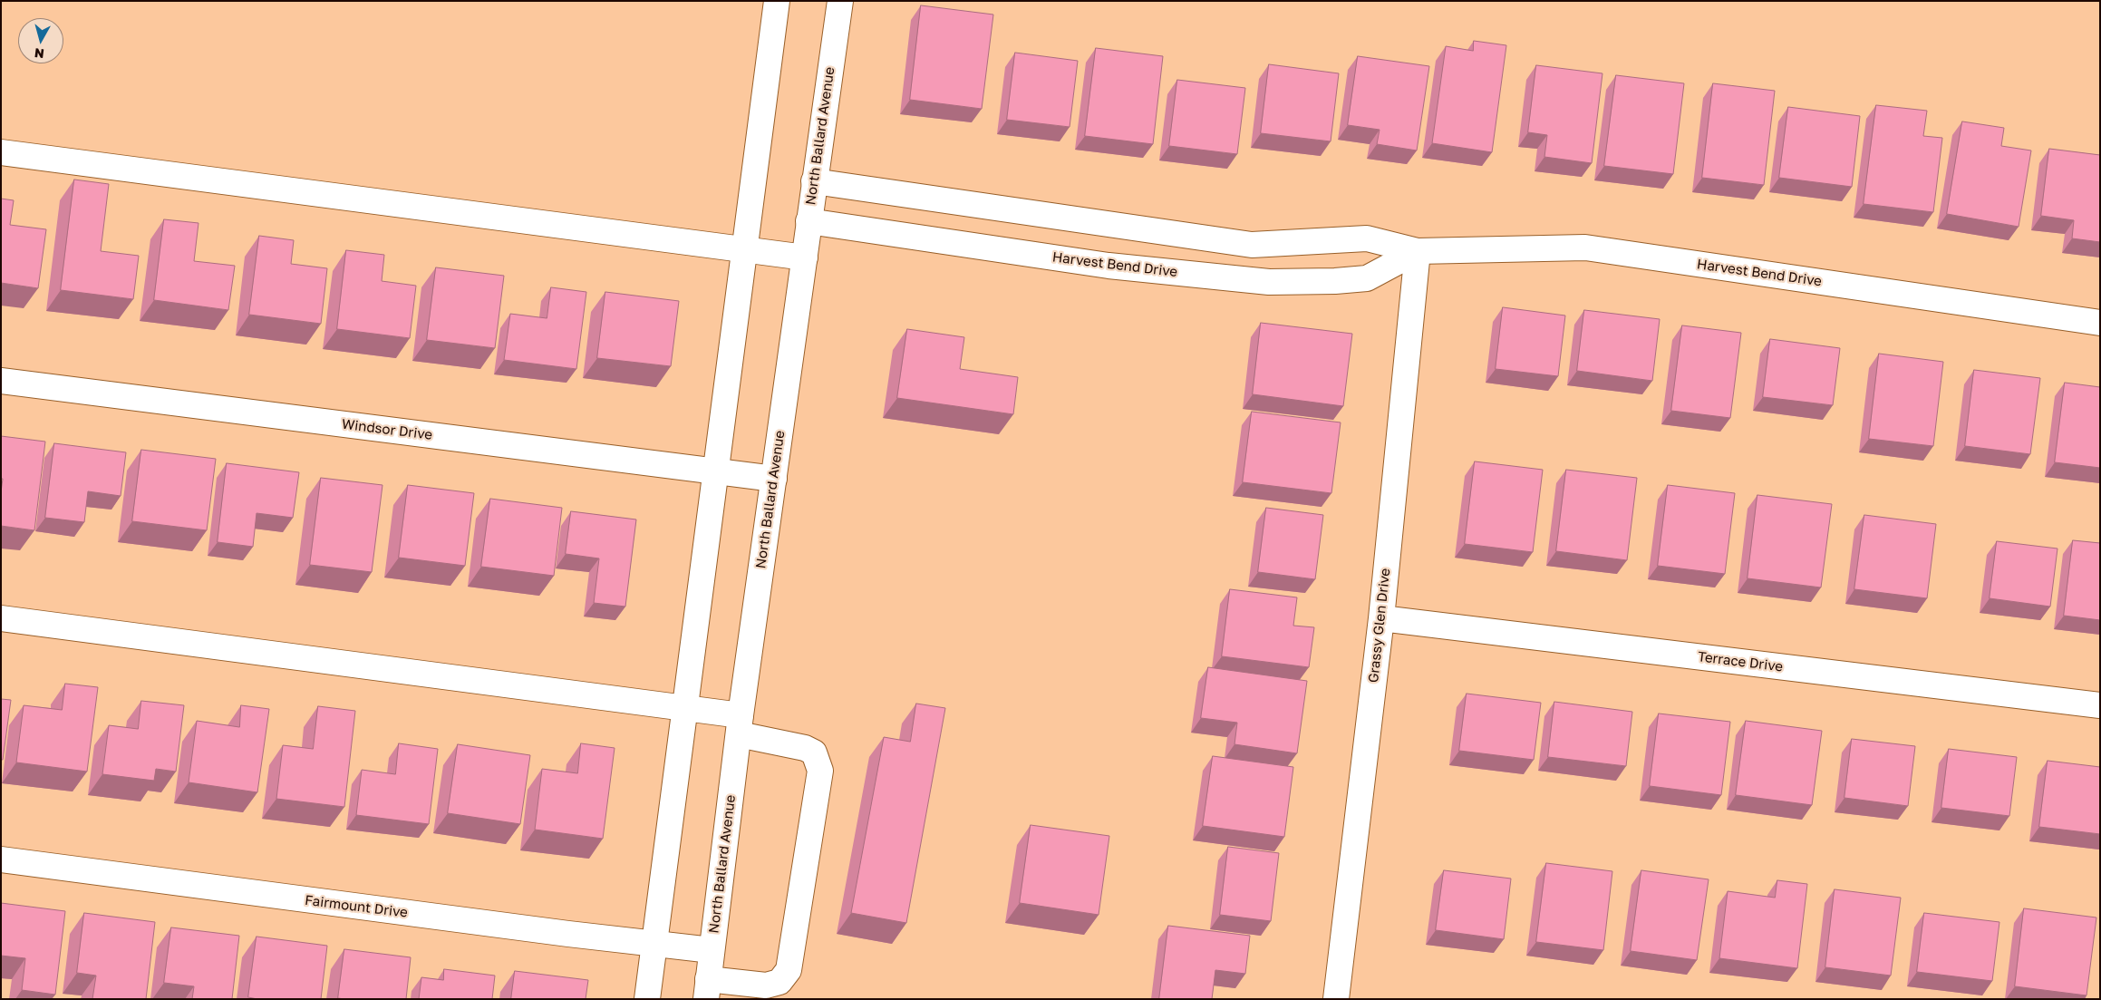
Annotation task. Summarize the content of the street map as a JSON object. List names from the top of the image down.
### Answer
{
  "streets": {
    "street": [
      "North Ballard Avenue",
      "Harvest Bend Drive",
      "Windsor Drive",
      "Grassy Glen Drive",
      "Terrace Drive",
      "Fairmount Drive"
    ]
  },
  "crossings": [
    ["North Ballard Avenue", "Harvest Bend Drive"],
    ["North Ballard Avenue", "Windsor Drive"],
    ["North Ballard Avenue", "Fairmount Drive"],
    ["Harvest Bend Drive", "Grassy Glen Drive"],
    ["Grassy Glen Drive", "Terrace Drive"]
  ],
  "north": "bottom"
}
